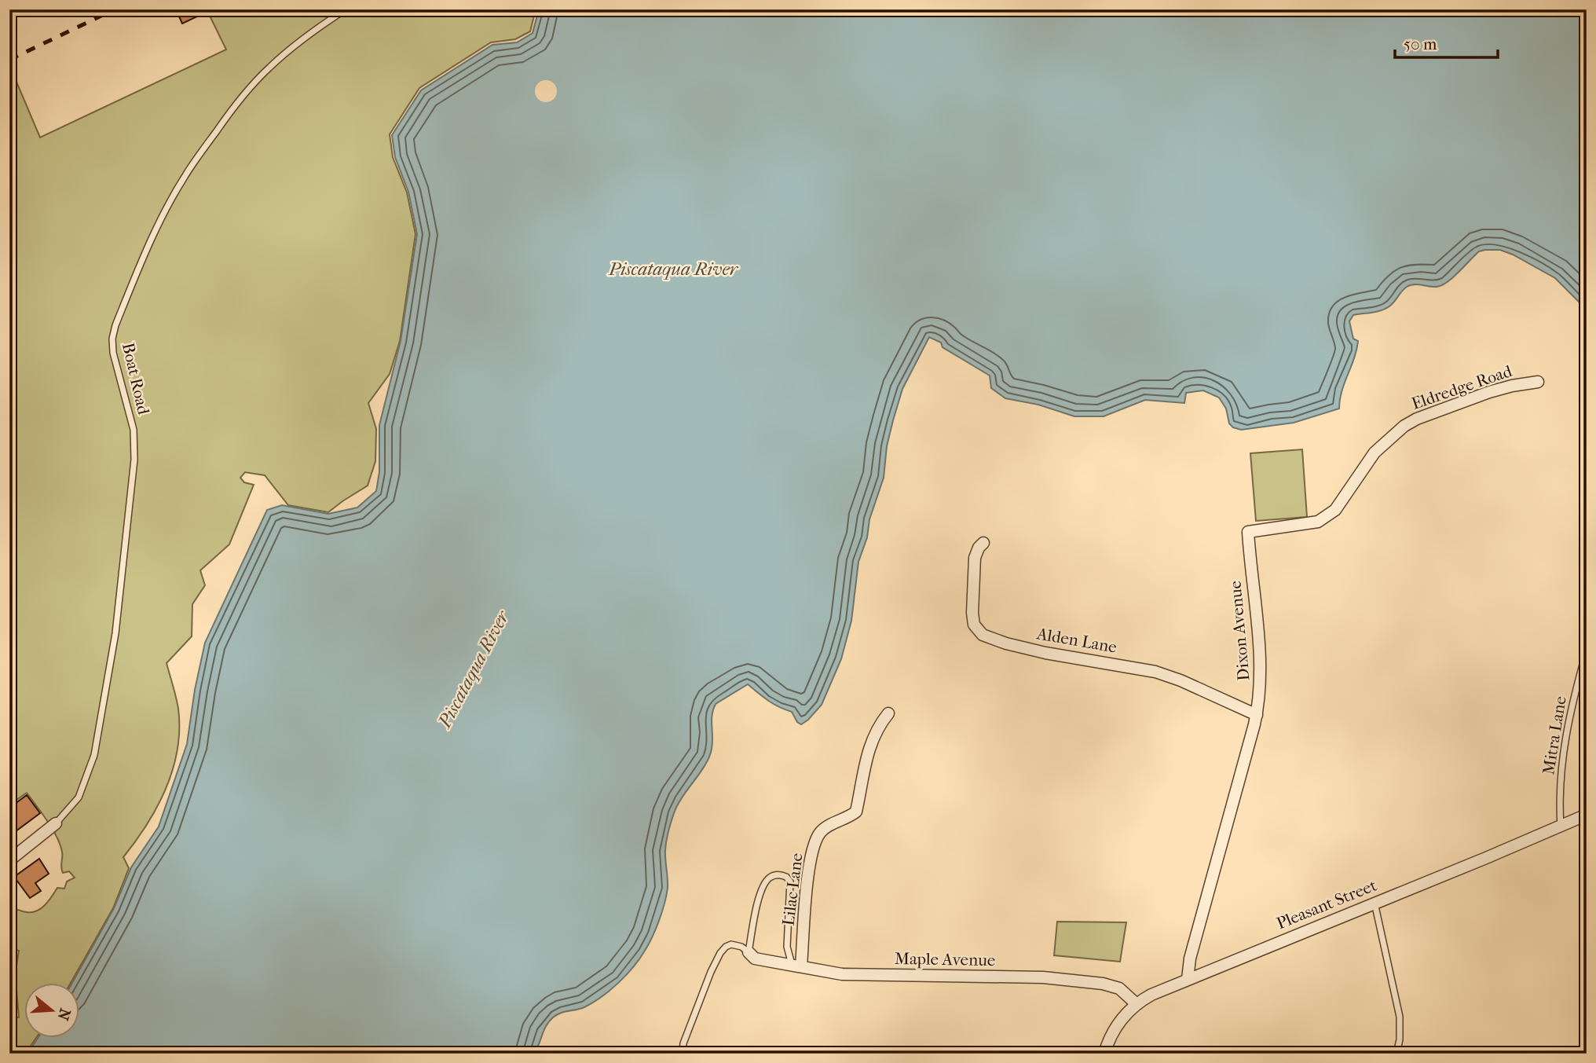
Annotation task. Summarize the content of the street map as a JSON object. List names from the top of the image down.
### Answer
{
  "streets": {
    "street": [
      "Eldredge Road",
      "Dixon Avenue",
      "Alden Lane",
      "Lilac Lane",
      "Pleasant Street",
      "Maple Avenue"
    ],
    "lane": ["Boat Road", "Mitra Lane"]
  },
  "crossings": [
    ["Eldredge Road", "Dixon Avenue"],
    ["Dixon Avenue", "Alden Lane"],
    ["Dixon Avenue", "Pleasant Street"],
    ["Mitra Lane", "Pleasant Street"],
    ["Lilac Lane", "Maple Avenue"],
    ["Pleasant Street", "Maple Avenue"]
  ],
  "water": ["Piscataqua River"],
  "scale_bar": "50 m",
  "north": "right"
}
